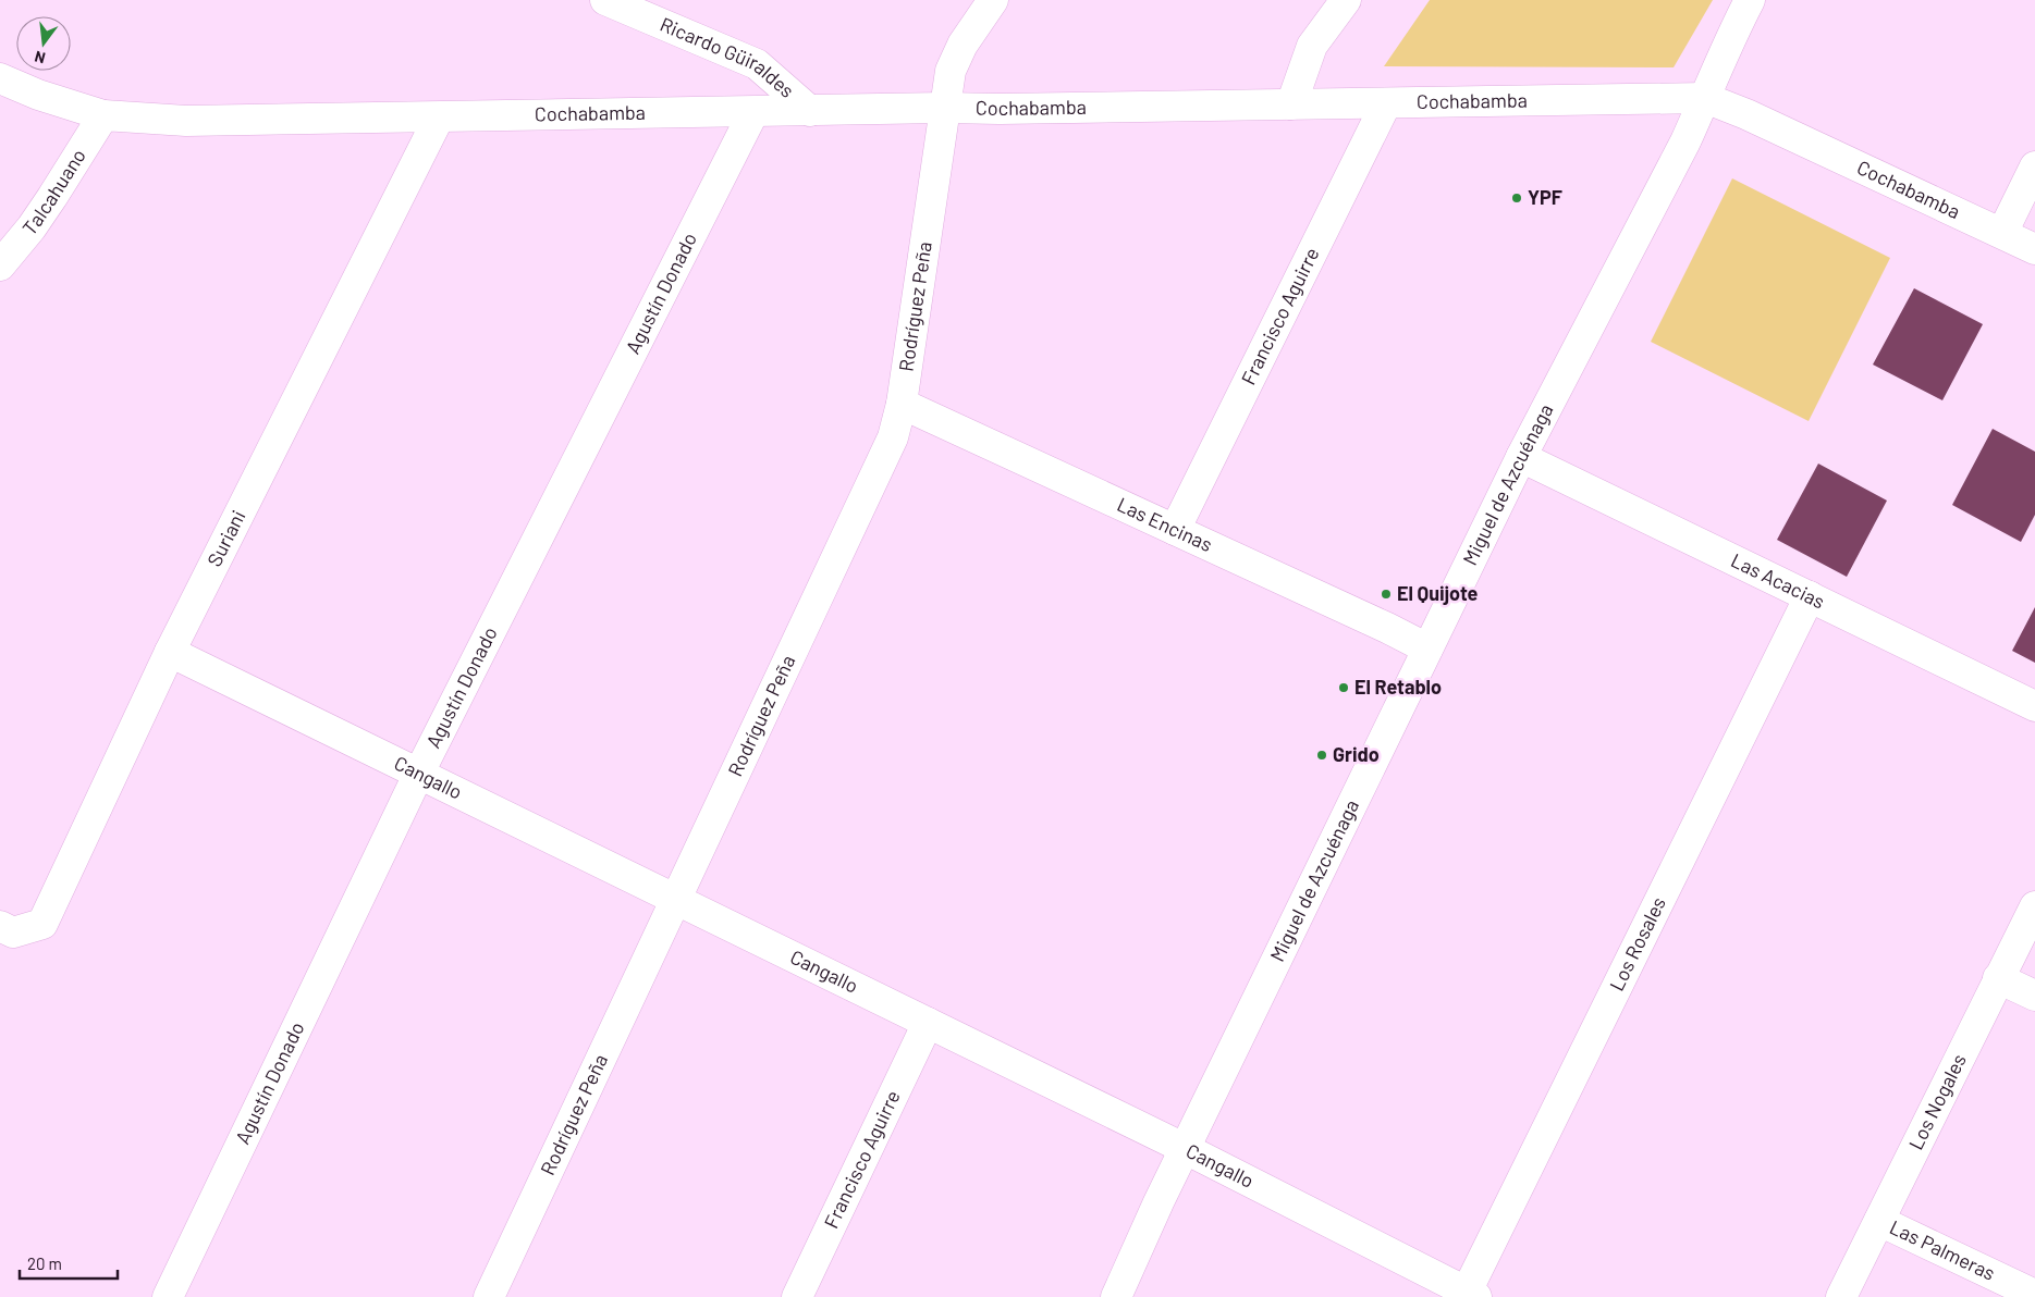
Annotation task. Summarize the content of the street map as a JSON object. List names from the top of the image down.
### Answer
{
  "streets": {
    "street": [
      "Ricardo Güiraldes",
      "Cochabamba",
      "Talcahuano",
      "Agustín Donado",
      "Rodríguez Peña",
      "Francisco Aguirre",
      "Miguel de Azcuénaga",
      "Las Encinas",
      "Suriani",
      "Las Acacias",
      "Cangallo",
      "Los Rosales",
      "Los Nogales",
      "Las Palmeras"
    ]
  },
  "crossings": [
    ["Ricardo Güiraldes", "Cochabamba"],
    ["Cochabamba", "Talcahuano"],
    ["Cochabamba", "Agustín Donado"],
    ["Cochabamba", "Rodríguez Peña"],
    ["Cochabamba", "Francisco Aguirre"],
    ["Cochabamba", "Miguel de Azcuénaga"],
    ["Cochabamba", "Suriani"],
    ["Agustín Donado", "Cangallo"],
    ["Rodríguez Peña", "Las Encinas"],
    ["Rodríguez Peña", "Cangallo"],
    ["Francisco Aguirre", "Las Encinas"],
    ["Francisco Aguirre", "Cangallo"],
    ["Miguel de Azcuénaga", "Las Encinas"],
    ["Miguel de Azcuénaga", "Las Acacias"],
    ["Miguel de Azcuénaga", "Cangallo"],
    ["Suriani", "Cangallo"],
    ["Las Acacias", "Los Rosales"],
    ["Cangallo", "Los Rosales"],
    ["Los Nogales", "Las Palmeras"]
  ],
  "places": [
    "YPF",
    "El Quijote",
    "El Retablo",
    "Grido"
  ],
  "scale_bar": "20 m",
  "north": "bottom"
}
